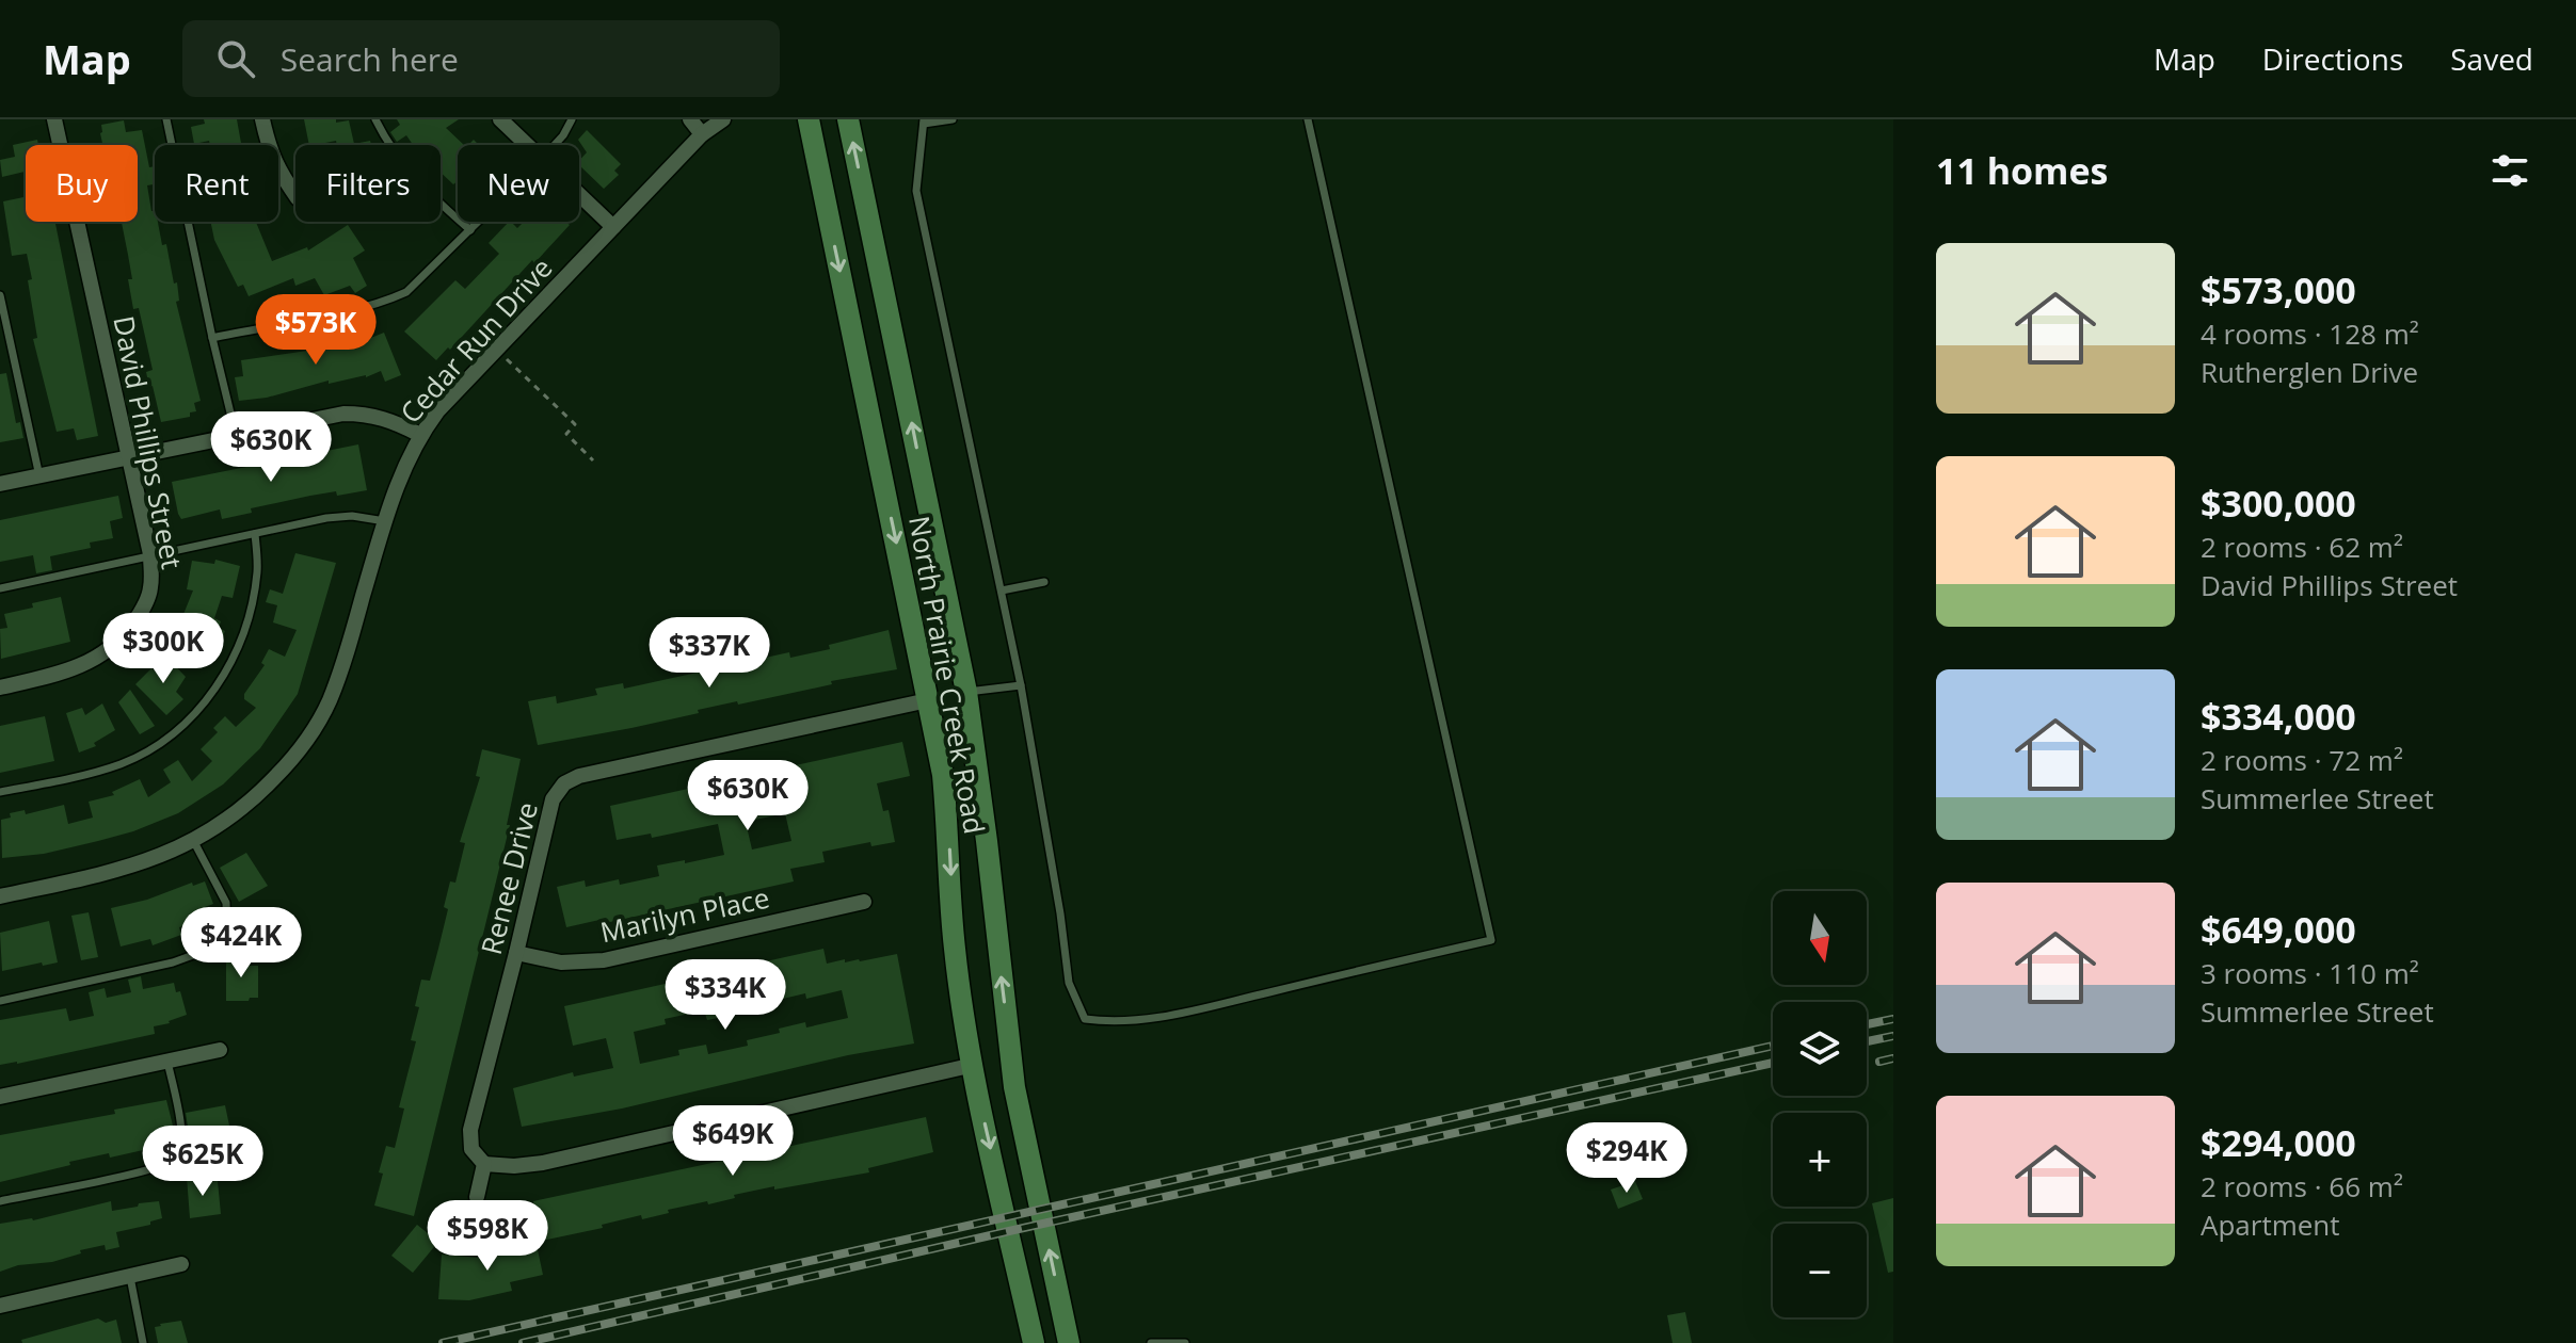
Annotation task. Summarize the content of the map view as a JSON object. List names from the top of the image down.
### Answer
{
  "streets": {
    "main road": ["North Prairie Creek Road"],
    "street": [
      "Cedar Run Drive",
      "David Phillips Street",
      "Renee Drive",
      "Marilyn Place"
    ]
  },
  "crossings": [
    ["North Prairie Creek Road", "Renee Drive"],
    ["Renee Drive", "Marilyn Place"]
  ],
  "north": "bottom",
  "page": {
    "header": "Map",
    "search": "Search here",
    "nav": ["Map", "Directions", "Saved"],
    "heading": "11 homes",
    "chip": [
      "Buy",
      "Rent",
      "Filters",
      "New"
    ],
    "list": [
      {
        "name": "$573,000",
        "note": "4 rooms · 128 m² · Rutherglen Drive"
      },
      {
        "name": "$300,000",
        "note": "2 rooms · 62 m² · David Phillips Street"
      },
      {
        "name": "$334,000",
        "note": "2 rooms · 72 m² · Summerlee Street"
      },
      {
        "name": "$649,000",
        "note": "3 rooms · 110 m² · Summerlee Street"
      },
      {
        "name": "$294,000",
        "note": "2 rooms · 66 m² · Apartment"
      }
    ],
    "price": [
      "$573K",
      "$630K",
      "$300K",
      "$337K",
      "$630K",
      "$424K",
      "$334K",
      "$649K",
      "$294K",
      "$625K",
      "$598K"
    ],
    "map_buttons": ["+", "−"]
  }
}
